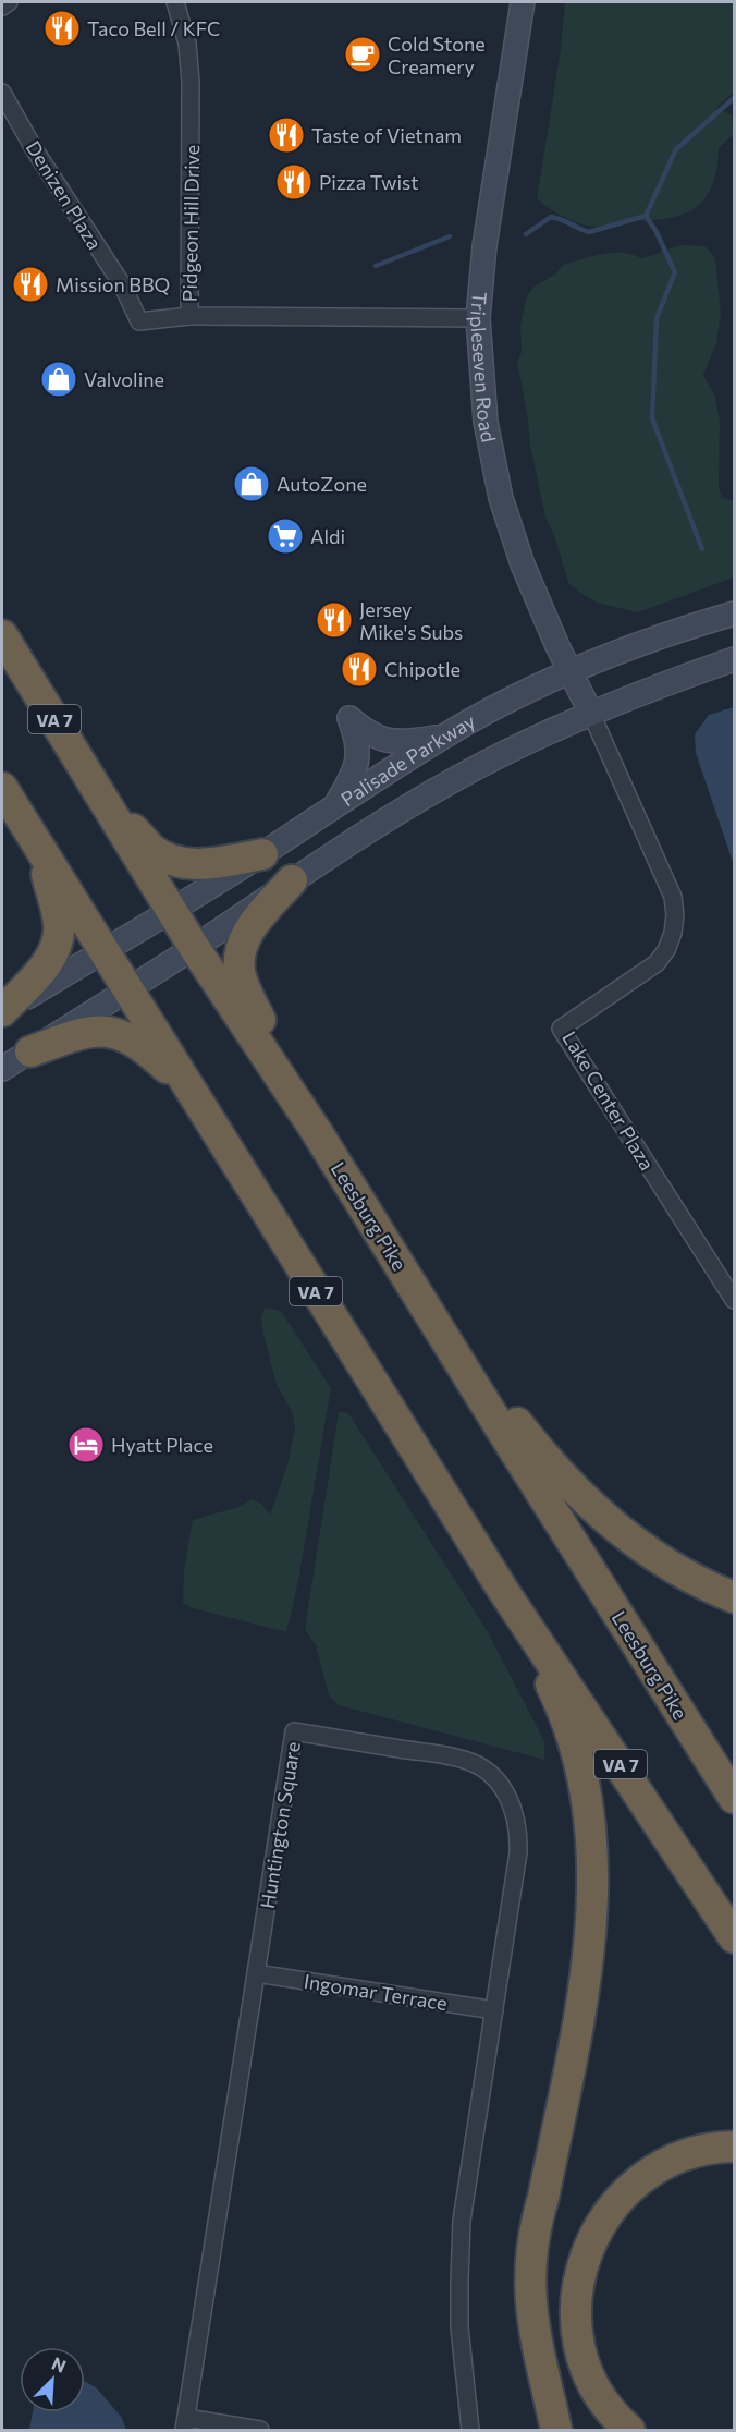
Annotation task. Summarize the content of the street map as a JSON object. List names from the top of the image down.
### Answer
{
  "streets": {
    "highway": ["VA 7", "Leesburg Pike"],
    "main road": ["Tripleseven Road", "Palisade Parkway"],
    "street": [
      "Denizen Plaza",
      "Pidgeon Hill Drive",
      "Lake Center Plaza",
      "Huntington Square",
      "Ingomar Terrace"
    ]
  },
  "crossings": [
    ["Denizen Plaza", "Pidgeon Hill Drive"],
    ["Pidgeon Hill Drive", "Tripleseven Road"],
    ["Tripleseven Road", "Palisade Parkway"],
    ["Tripleseven Road", "Lake Center Plaza"],
    ["VA 7", "Palisade Parkway"],
    ["Palisade Parkway", "Lake Center Plaza"],
    ["Palisade Parkway", "Leesburg Pike"],
    ["Huntington Square", "Ingomar Terrace"]
  ],
  "places": {
    "restaurant": [
      "Taco Bell / KFC",
      "Taste of Vietnam",
      "Pizza Twist",
      "Mission BBQ",
      "Jersey Mike's Subs",
      "Chipotle"
    ],
    "cafe": ["Cold Stone Creamery"],
    "shop": ["Valvoline", "AutoZone"],
    "supermarket": ["Aldi"],
    "hotel": ["Hyatt Place"]
  },
  "north": "top right"
}
